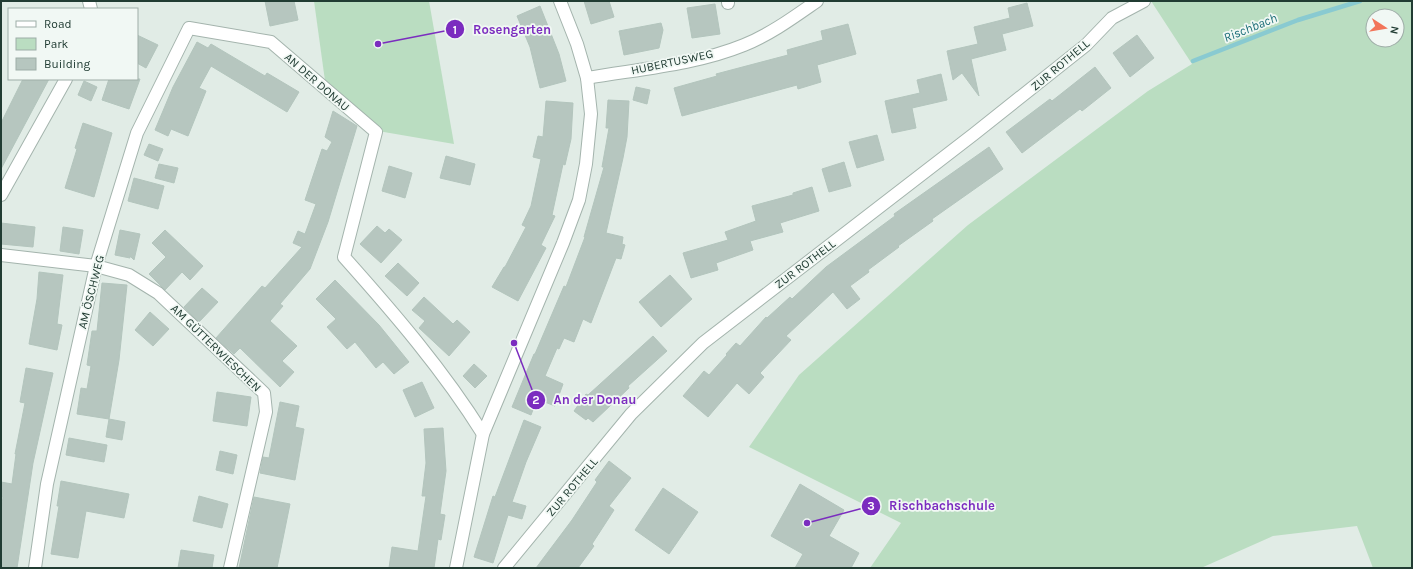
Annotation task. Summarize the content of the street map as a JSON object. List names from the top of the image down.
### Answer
{
  "streets": {
    "street": [
      "HUBERTUSWEG",
      "ZUR ROTHELL",
      "AN DER DONAU",
      "AM ÖSCHWEG",
      "AM GÜTTERWIESCHEN"
    ]
  },
  "crossings": [
    ["AN DER DONAU", "AM ÖSCHWEG"],
    ["AM ÖSCHWEG", "AM GÜTTERWIESCHEN"]
  ],
  "water": ["Rischbach"],
  "places": ["Rosengarten", "An der Donau", "Rischbachschule"],
  "legend": ["Road", "Park", "Building"],
  "north": "right"
}
